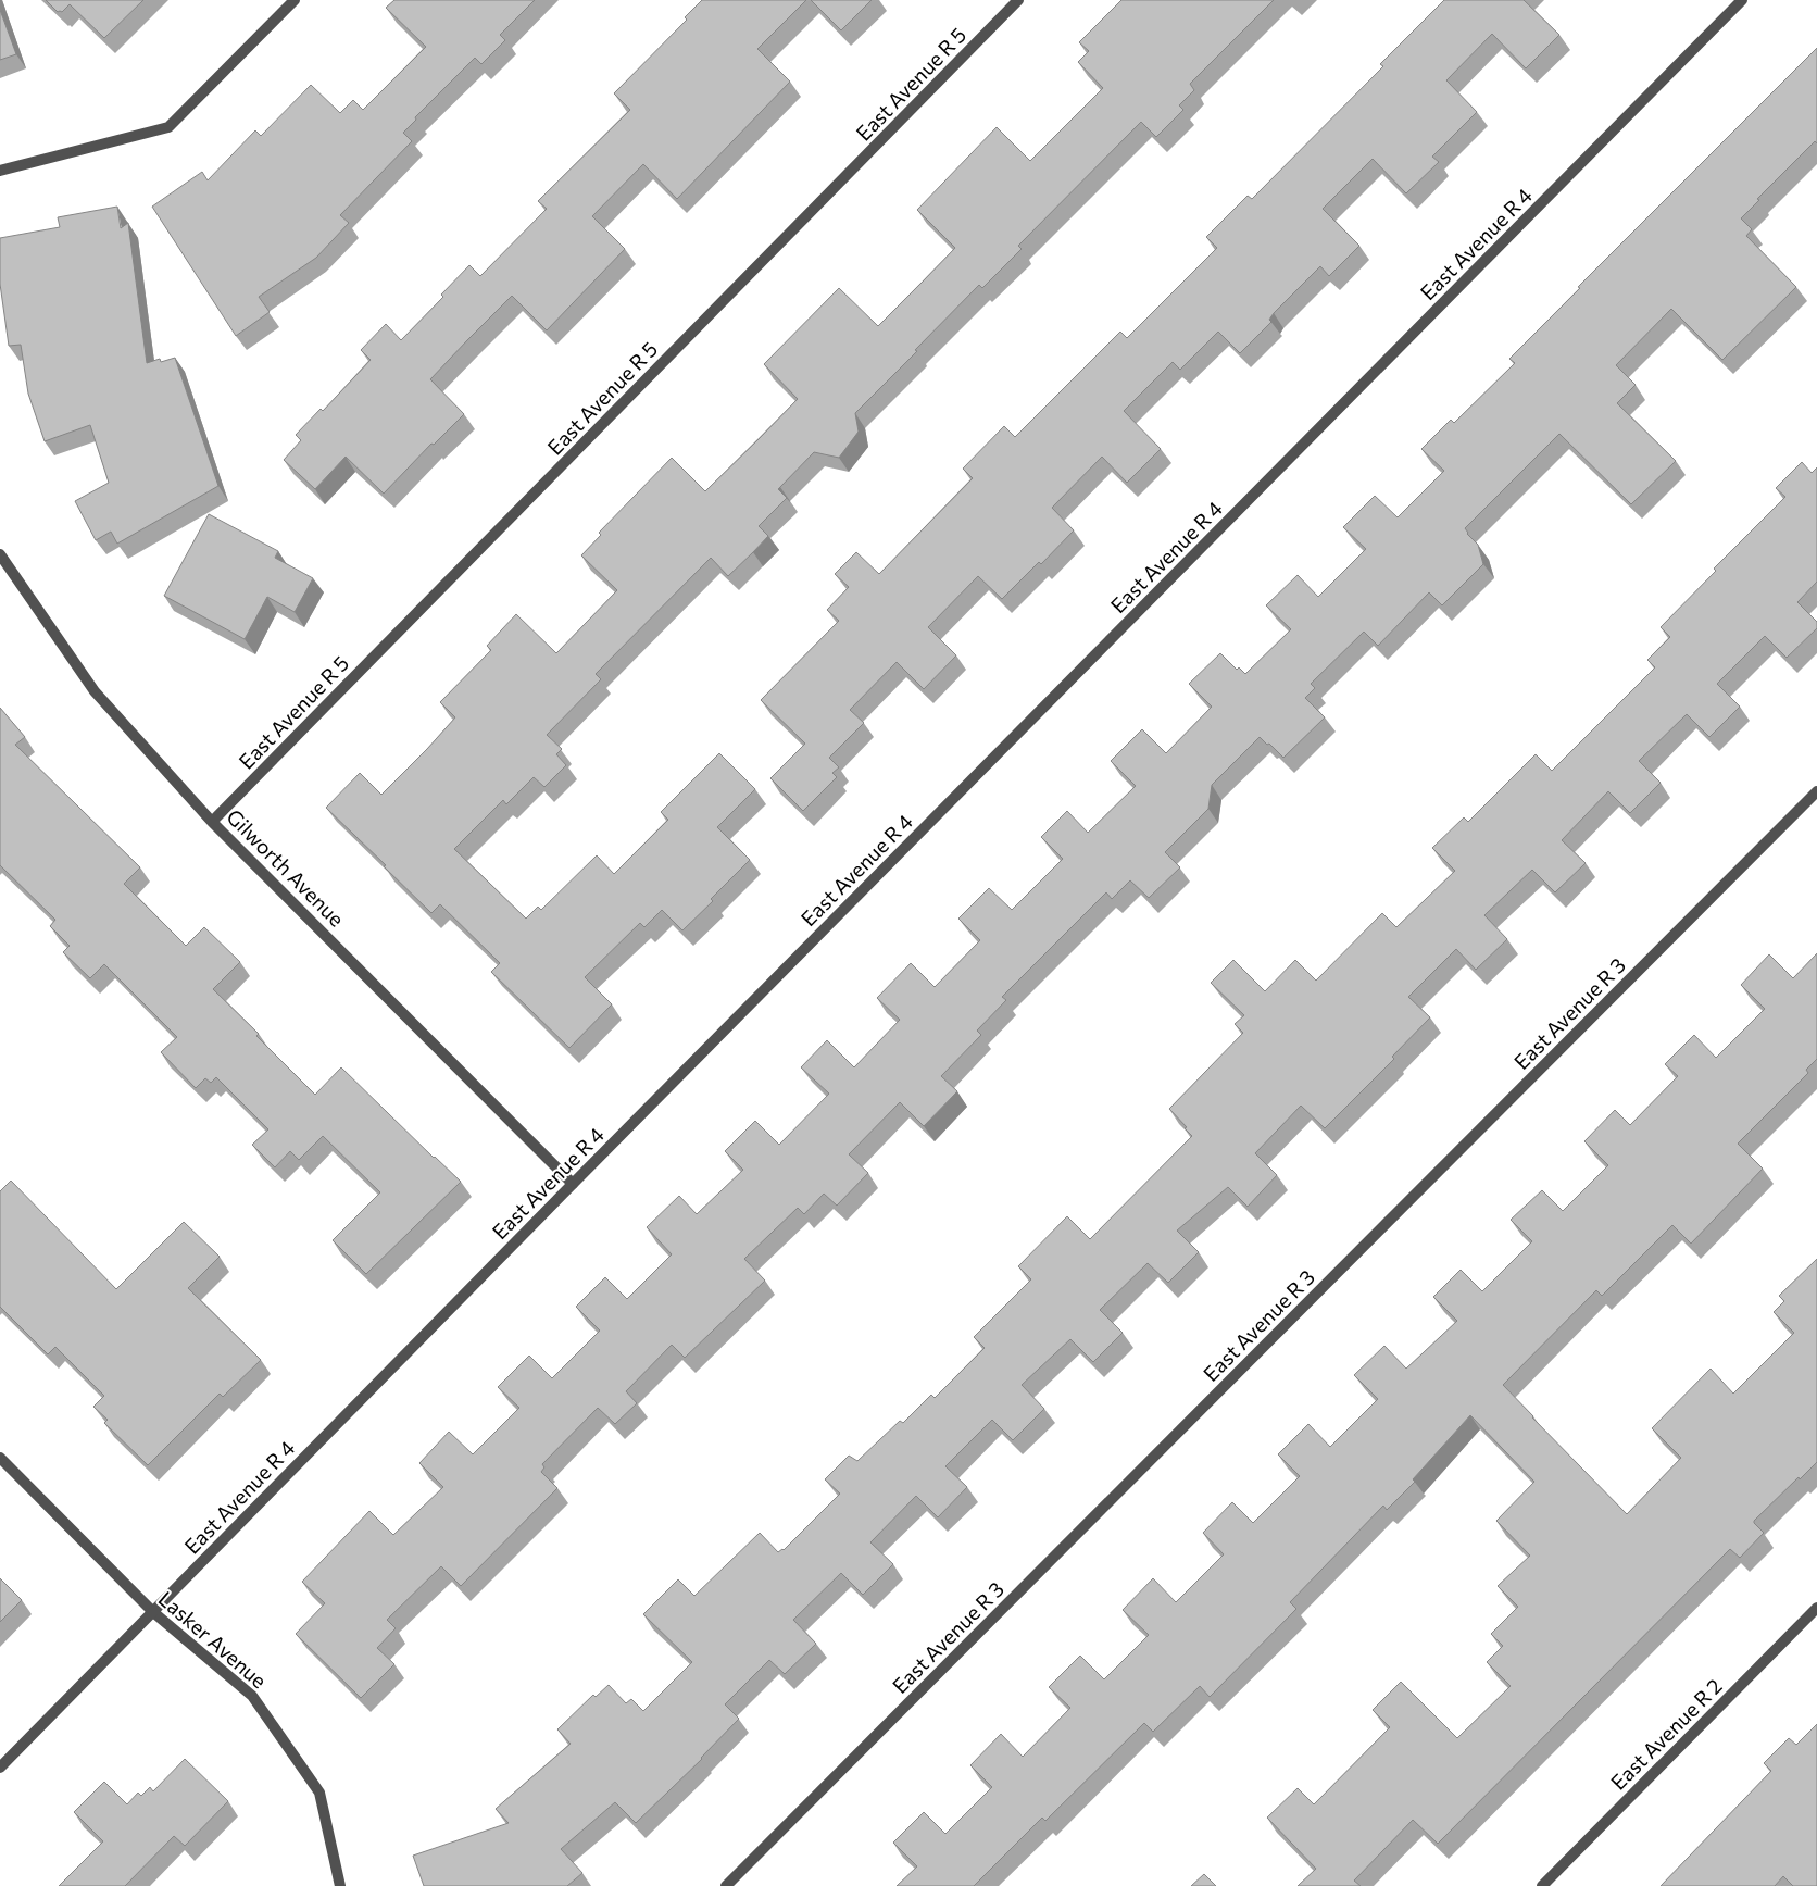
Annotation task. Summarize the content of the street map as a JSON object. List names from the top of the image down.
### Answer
{
  "streets": {
    "street": [
      "East Avenue R 5",
      "East Avenue R 4",
      "Gilworth Avenue",
      "East Avenue R 3",
      "Lasker Avenue",
      "East Avenue R 2"
    ]
  },
  "crossings": [
    ["East Avenue R 5", "Gilworth Avenue"],
    ["East Avenue R 4", "Gilworth Avenue"],
    ["East Avenue R 4", "Lasker Avenue"]
  ]
}
